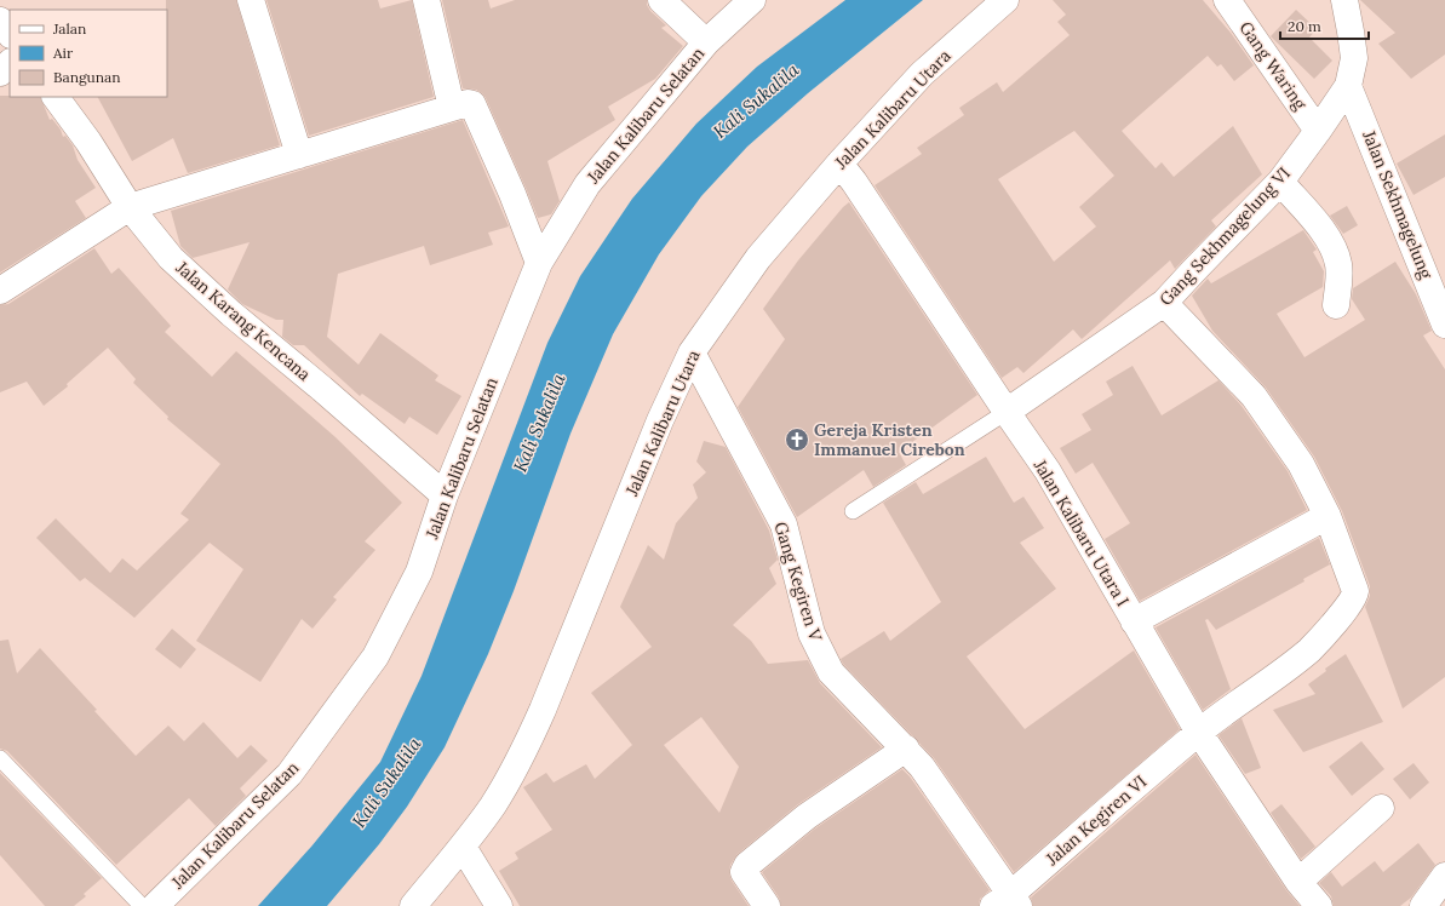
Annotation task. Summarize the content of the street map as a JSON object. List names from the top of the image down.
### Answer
{
  "streets": {
    "street": [
      "Gang Waring",
      "Jalan Kalibaru Utara",
      "Jalan Kalibaru Selatan",
      "Jalan Sekhmagelung",
      "Gang Sekhmagelung VI",
      "Jalan Karang Kencana",
      "Jalan Kalibaru Utara I",
      "Gang Kegiren V",
      "Jalan Kegiren VI"
    ]
  },
  "crossings": [
    ["Gang Waring", "Gang Sekhmagelung VI"],
    ["Jalan Kalibaru Utara", "Jalan Kalibaru Utara I"],
    ["Jalan Kalibaru Utara", "Gang Kegiren V"],
    ["Jalan Kalibaru Selatan", "Jalan Karang Kencana"],
    ["Jalan Sekhmagelung", "Gang Sekhmagelung VI"],
    ["Gang Sekhmagelung VI", "Jalan Kalibaru Utara I"],
    ["Jalan Kalibaru Utara I", "Jalan Kegiren VI"],
    ["Gang Kegiren V", "Jalan Kegiren VI"]
  ],
  "water": ["Kali Sukalila"],
  "places": {
    "church": ["Gereja Kristen Immanuel Cirebon"]
  },
  "legend": ["Jalan", "Air", "Bangunan"],
  "scale_bar": "20 m"
}
